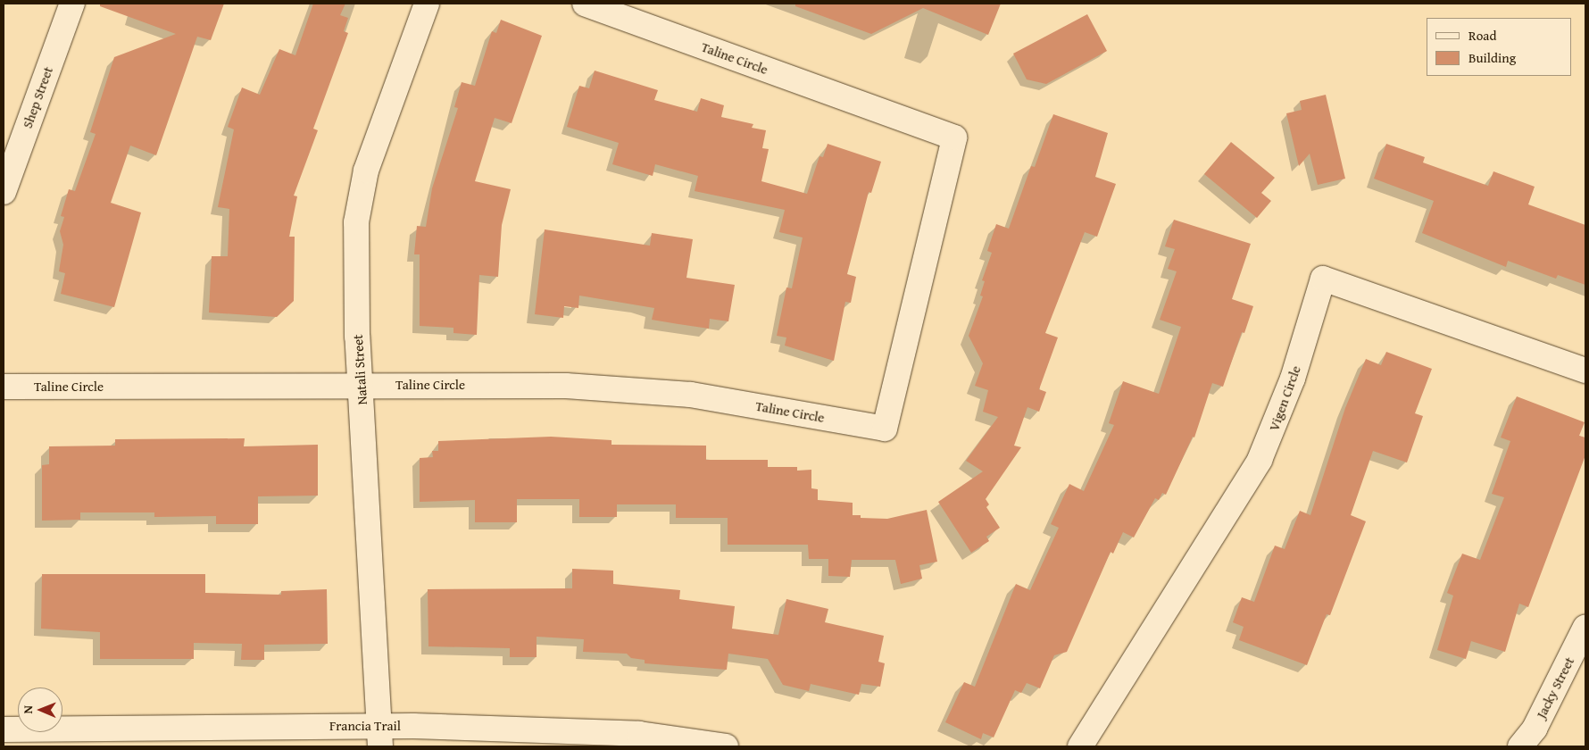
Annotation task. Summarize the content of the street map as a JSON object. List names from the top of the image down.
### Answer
{
  "streets": {
    "street": [
      "Taline Circle",
      "Shep Street",
      "Natali Street",
      "Vigen Circle",
      "Jacky Street",
      "Francia Trail"
    ]
  },
  "crossings": [
    ["Taline Circle", "Natali Street"],
    ["Natali Street", "Francia Trail"]
  ],
  "legend": ["Road", "Building"],
  "north": "left"
}
